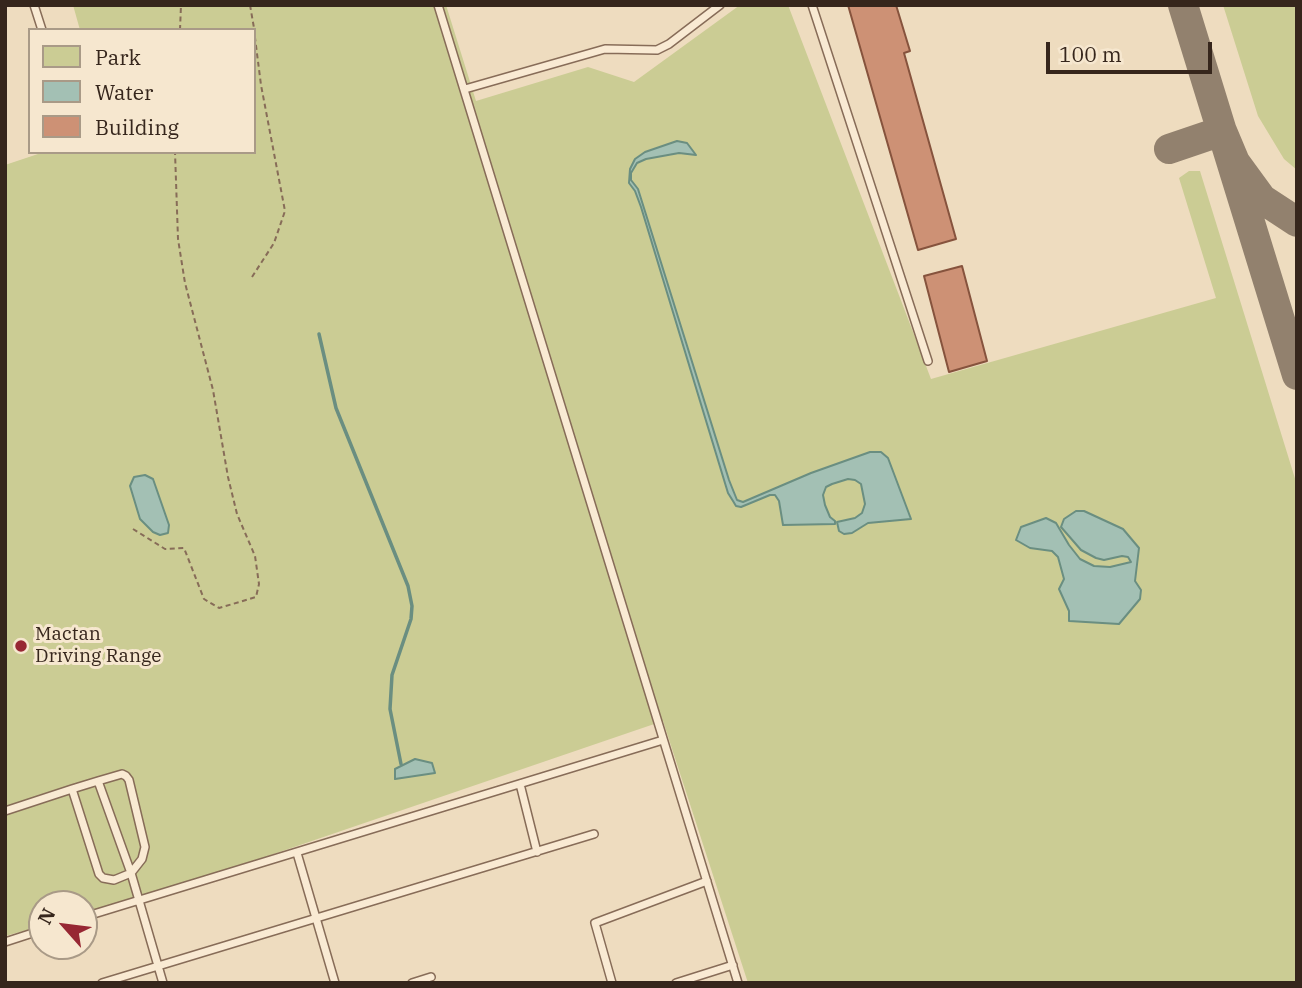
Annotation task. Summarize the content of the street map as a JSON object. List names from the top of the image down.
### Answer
{
  "places": ["Mactan Driving Range"],
  "legend": ["Park", "Water", "Building"],
  "scale_bar": "100 m",
  "north": "top left"
}
